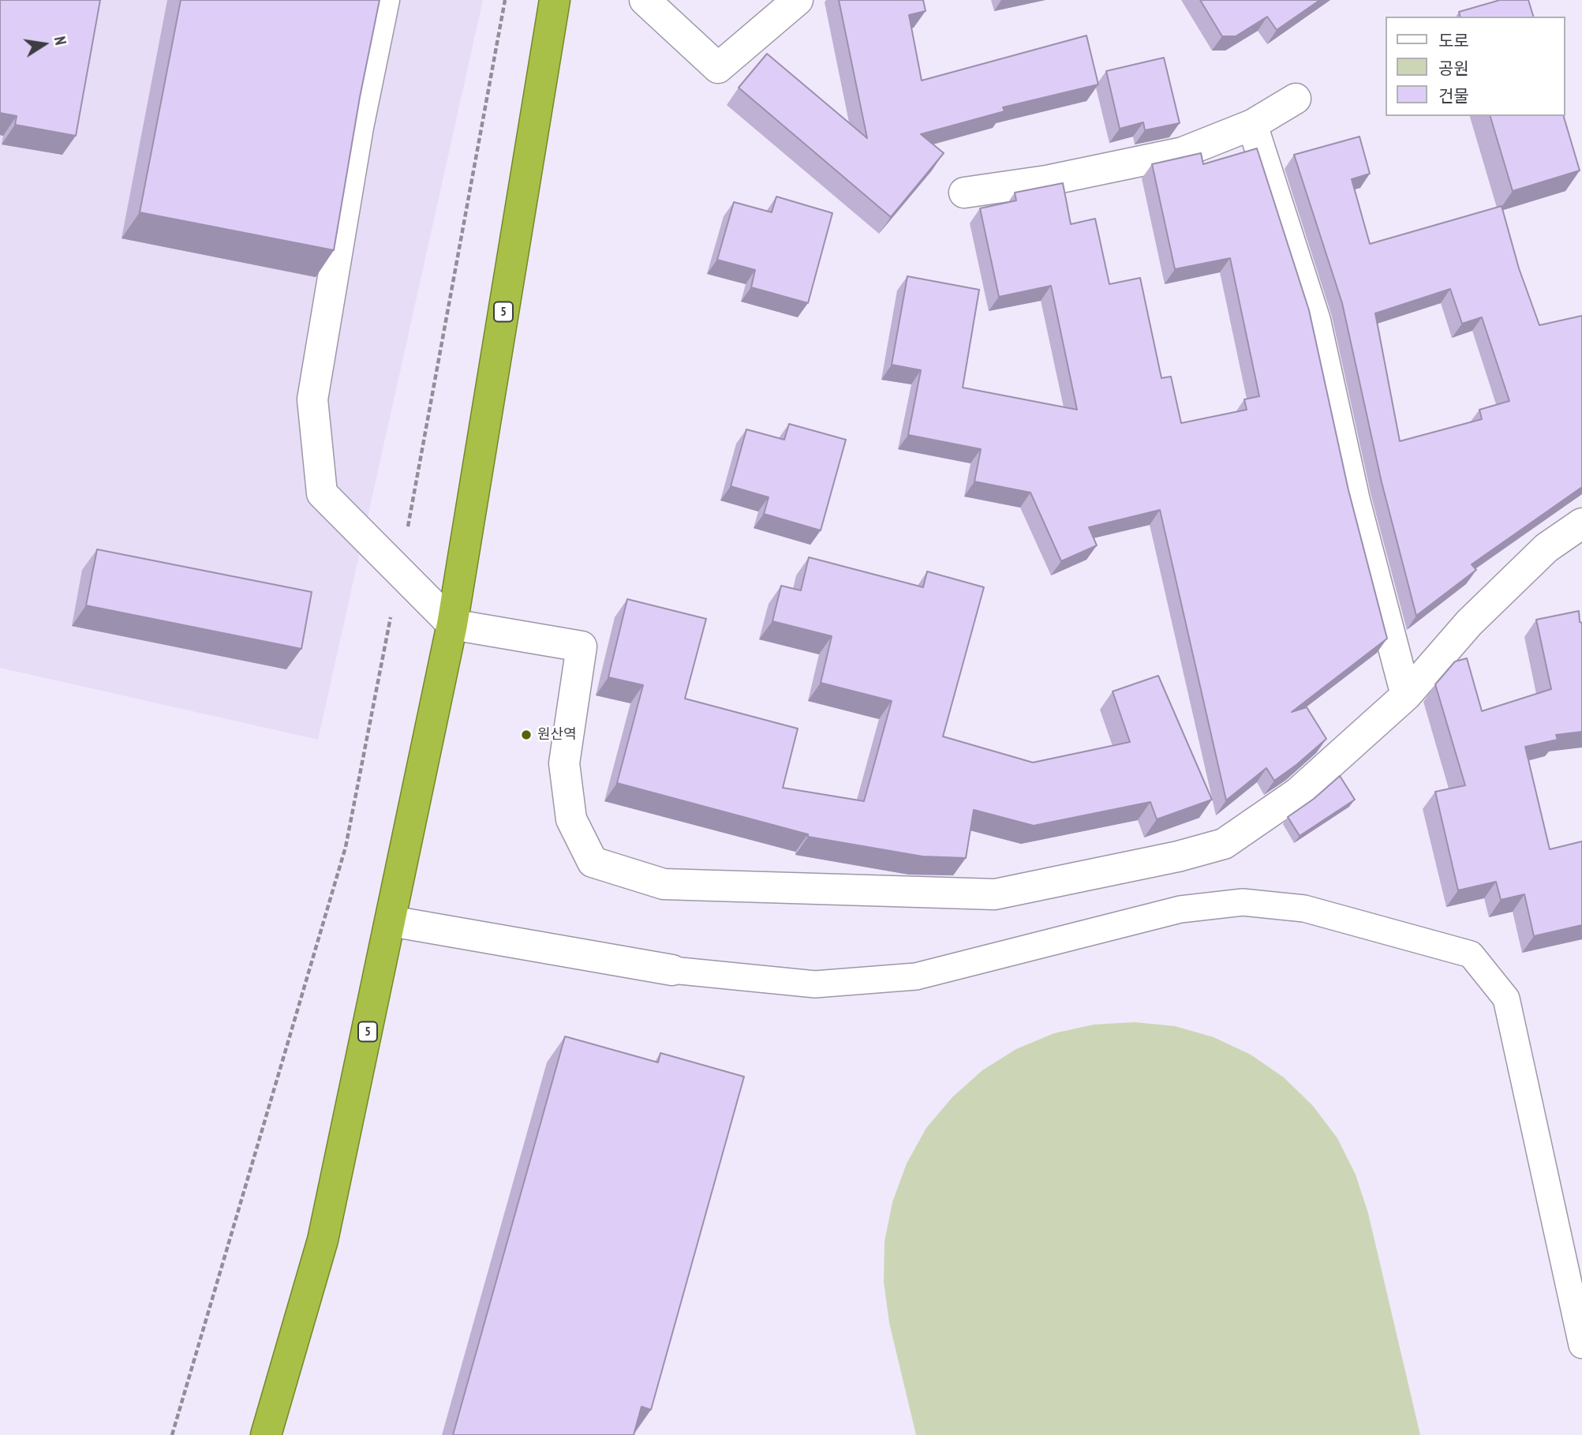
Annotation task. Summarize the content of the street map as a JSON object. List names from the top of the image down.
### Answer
{
  "streets": {
    "highway": ["5"]
  },
  "places": ["원산역"],
  "legend": ["도로", "공원", "건물"],
  "north": "right"
}
